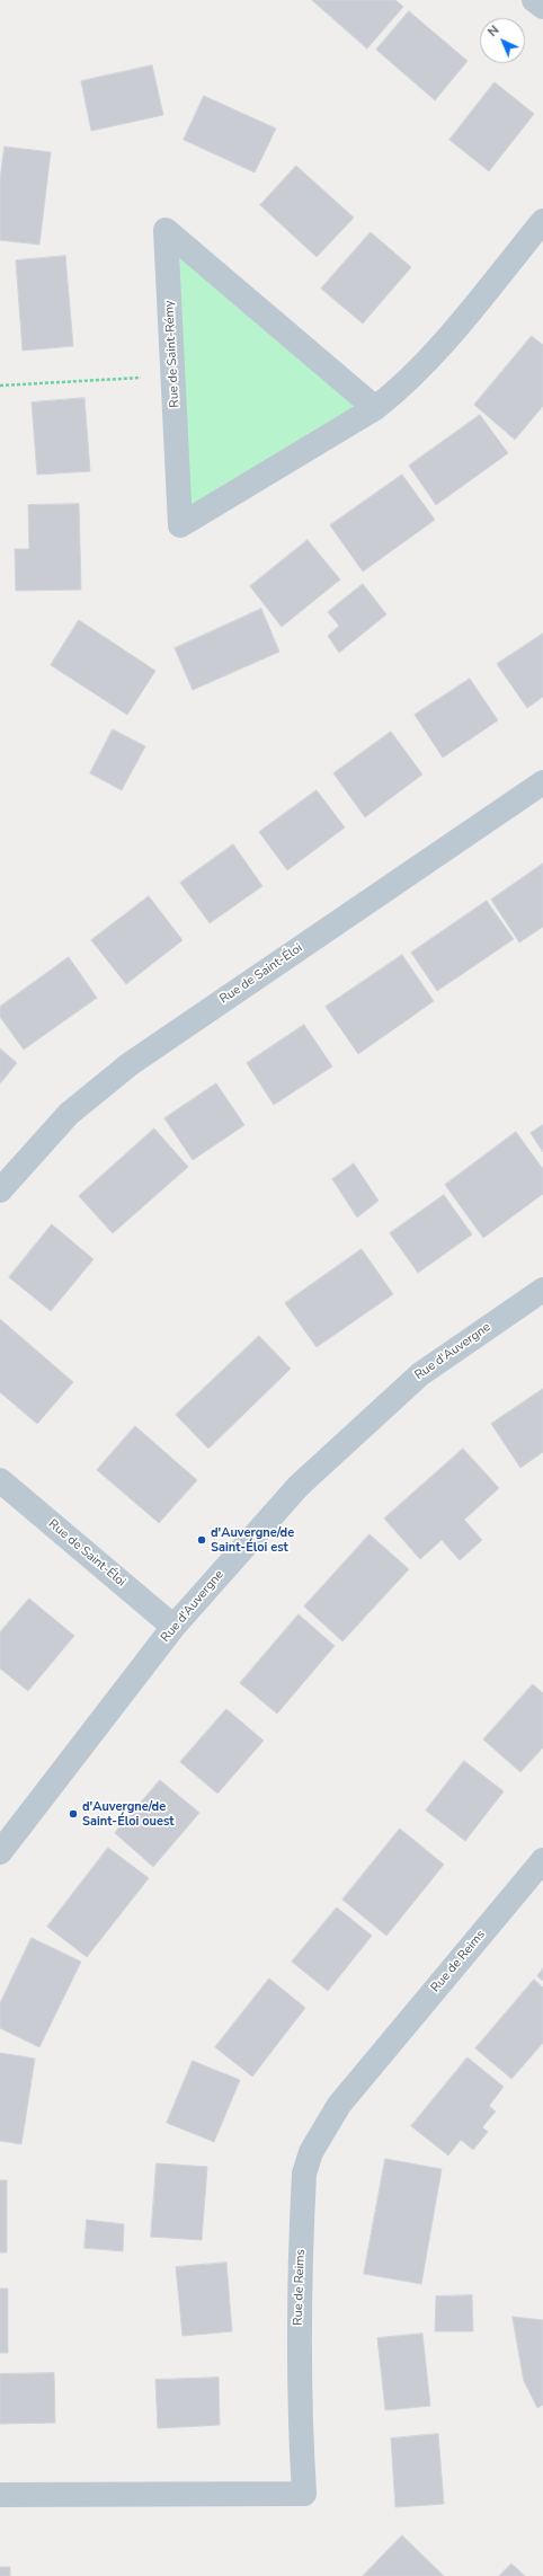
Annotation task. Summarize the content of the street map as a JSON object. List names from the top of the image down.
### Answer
{
  "streets": {
    "street": [
      "Rue de Saint-Rémy",
      "Rue de Saint-Éloi",
      "Rue d'Auvergne",
      "Rue de Reims"
    ]
  },
  "crossings": [
    ["Rue de Saint-Éloi", "Rue d'Auvergne"]
  ],
  "places": ["d'Auvergne/de Saint-Éloi est", "d'Auvergne/de Saint-Éloi ouest"],
  "north": "top left"
}
